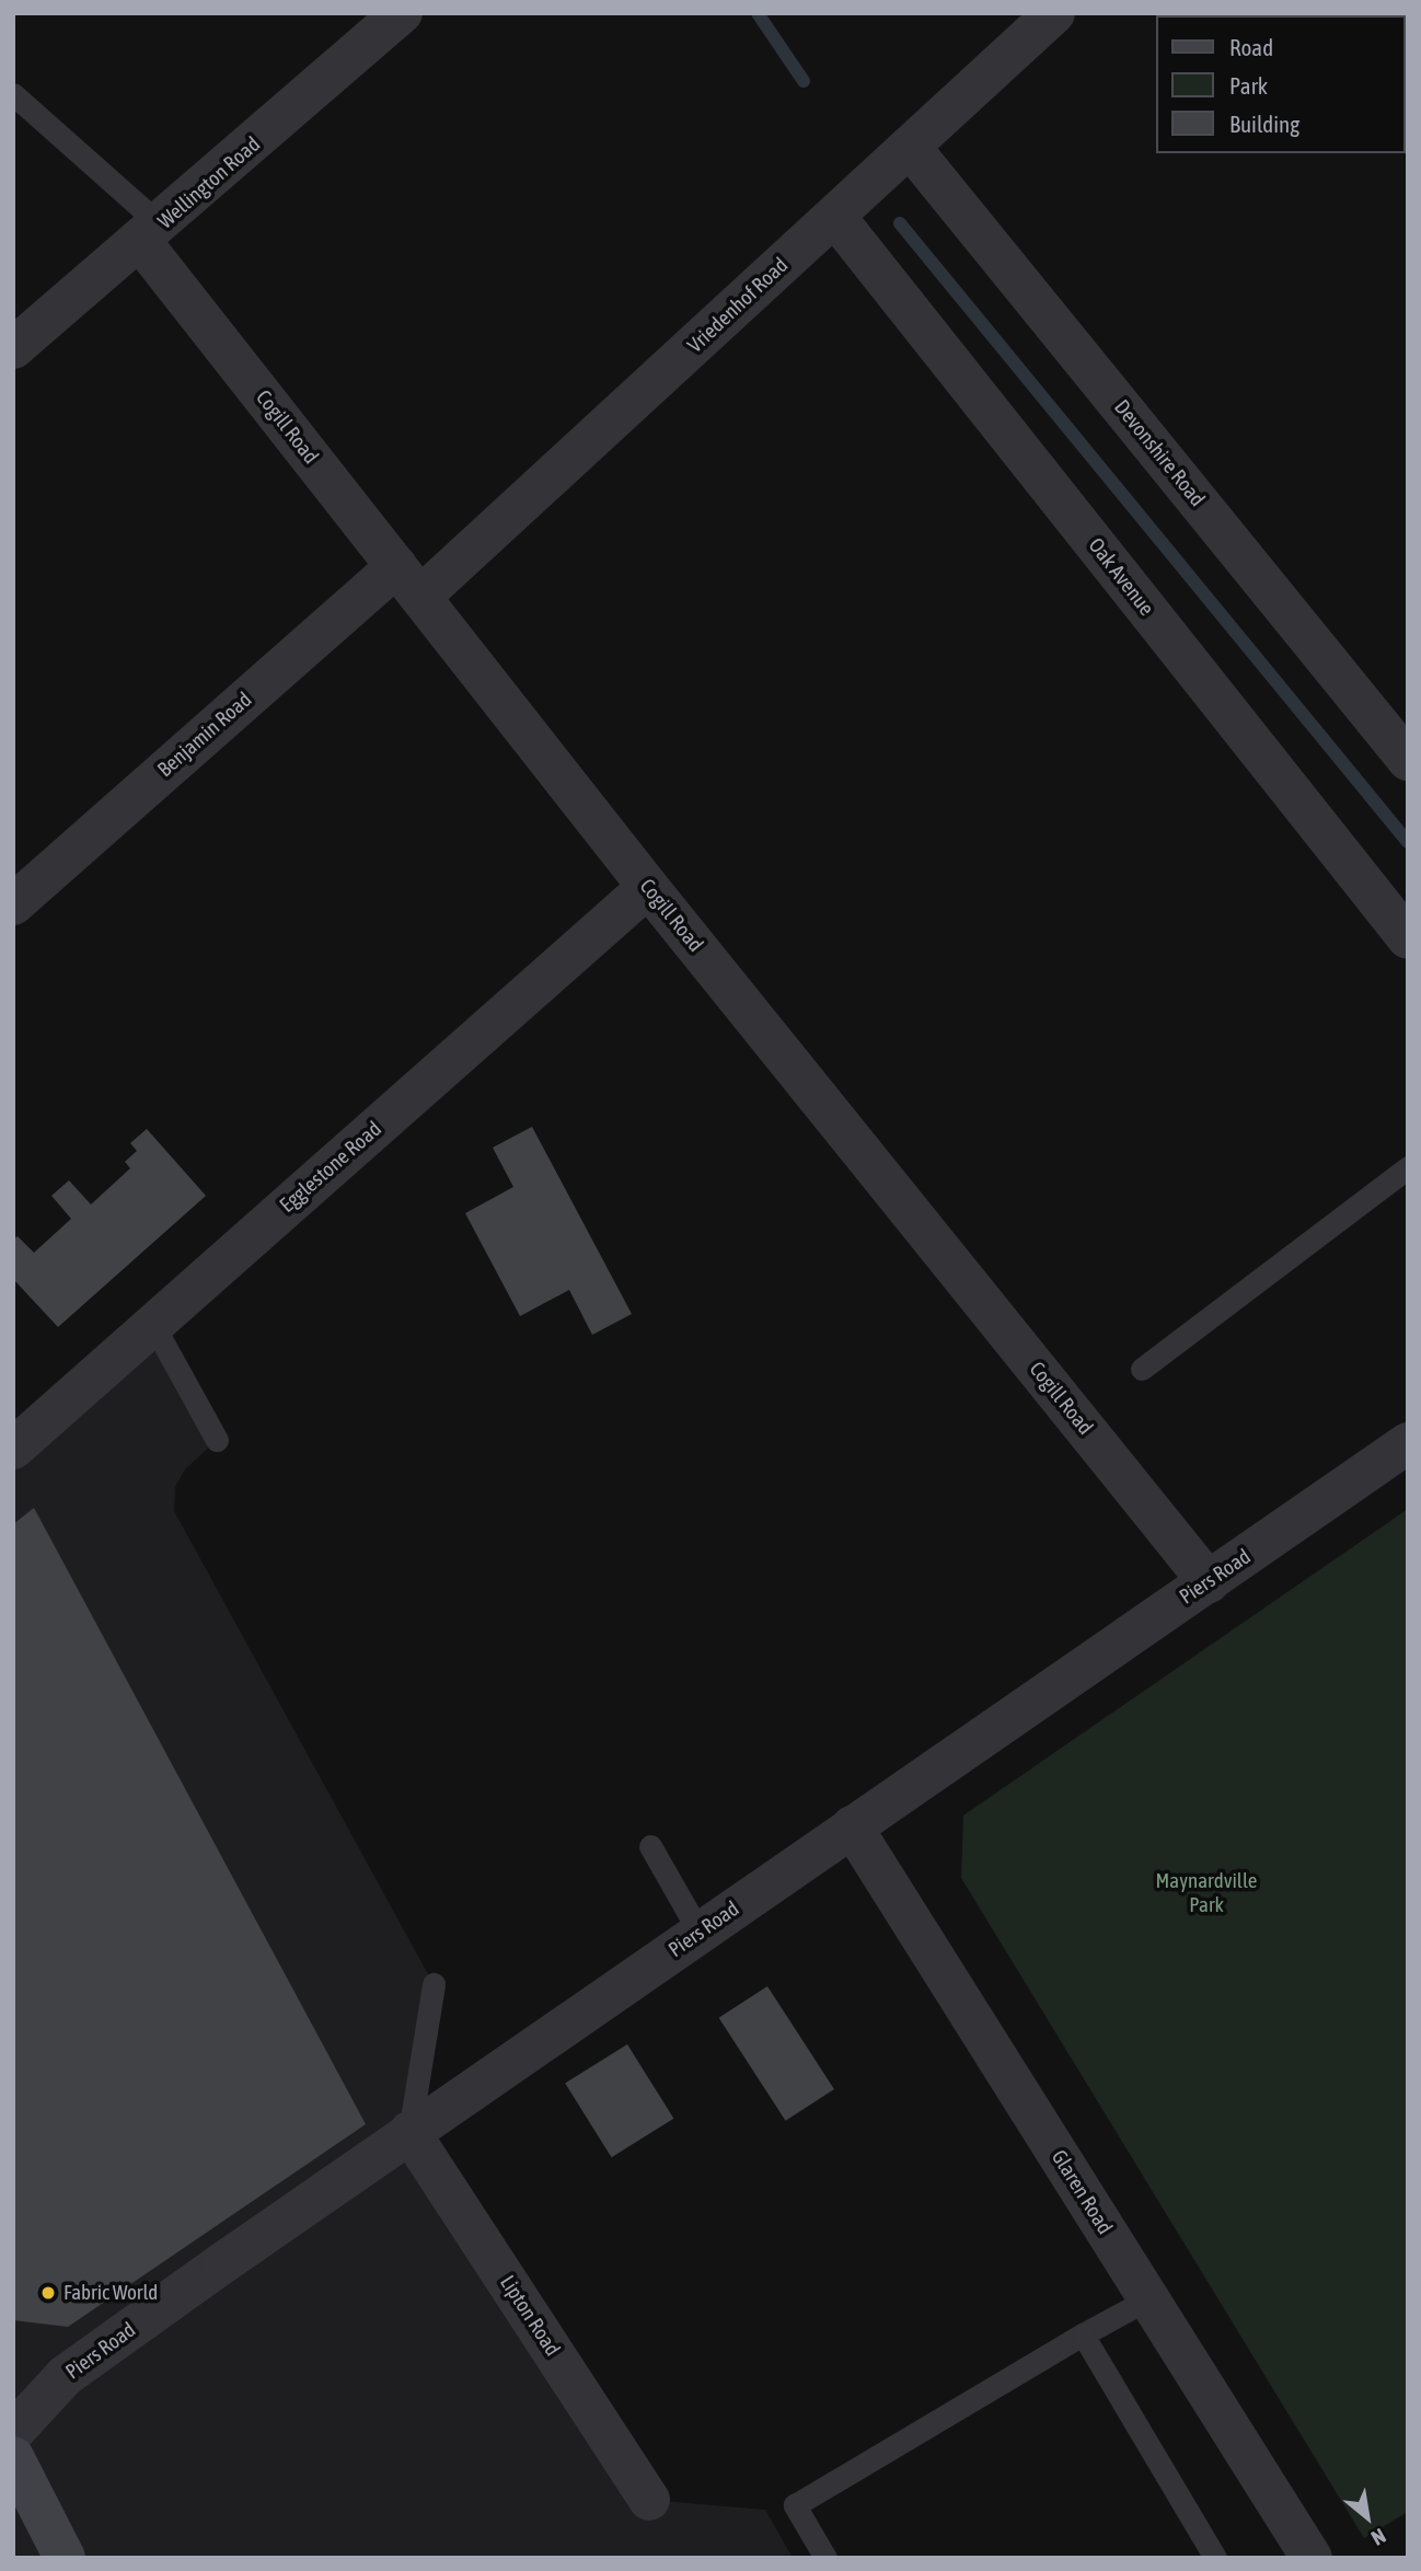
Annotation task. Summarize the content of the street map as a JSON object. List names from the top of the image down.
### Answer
{
  "streets": {
    "street": [
      "Wellington Road",
      "Vriedenhof Road",
      "Cogill Road",
      "Devonshire Road",
      "Oak Avenue",
      "Benjamin Road",
      "Egglestone Road",
      "Piers Road",
      "Glaren Road",
      "Lipton Road"
    ]
  },
  "crossings": [
    ["Wellington Road", "Cogill Road"],
    ["Vriedenhof Road", "Cogill Road"],
    ["Vriedenhof Road", "Devonshire Road"],
    ["Vriedenhof Road", "Oak Avenue"],
    ["Vriedenhof Road", "Benjamin Road"],
    ["Cogill Road", "Benjamin Road"],
    ["Cogill Road", "Egglestone Road"],
    ["Cogill Road", "Piers Road"],
    ["Piers Road", "Glaren Road"],
    ["Piers Road", "Lipton Road"]
  ],
  "parks": ["Maynardville Park"],
  "places": ["Fabric World"],
  "legend": ["Road", "Park", "Building"],
  "north": "bottom right"
}
